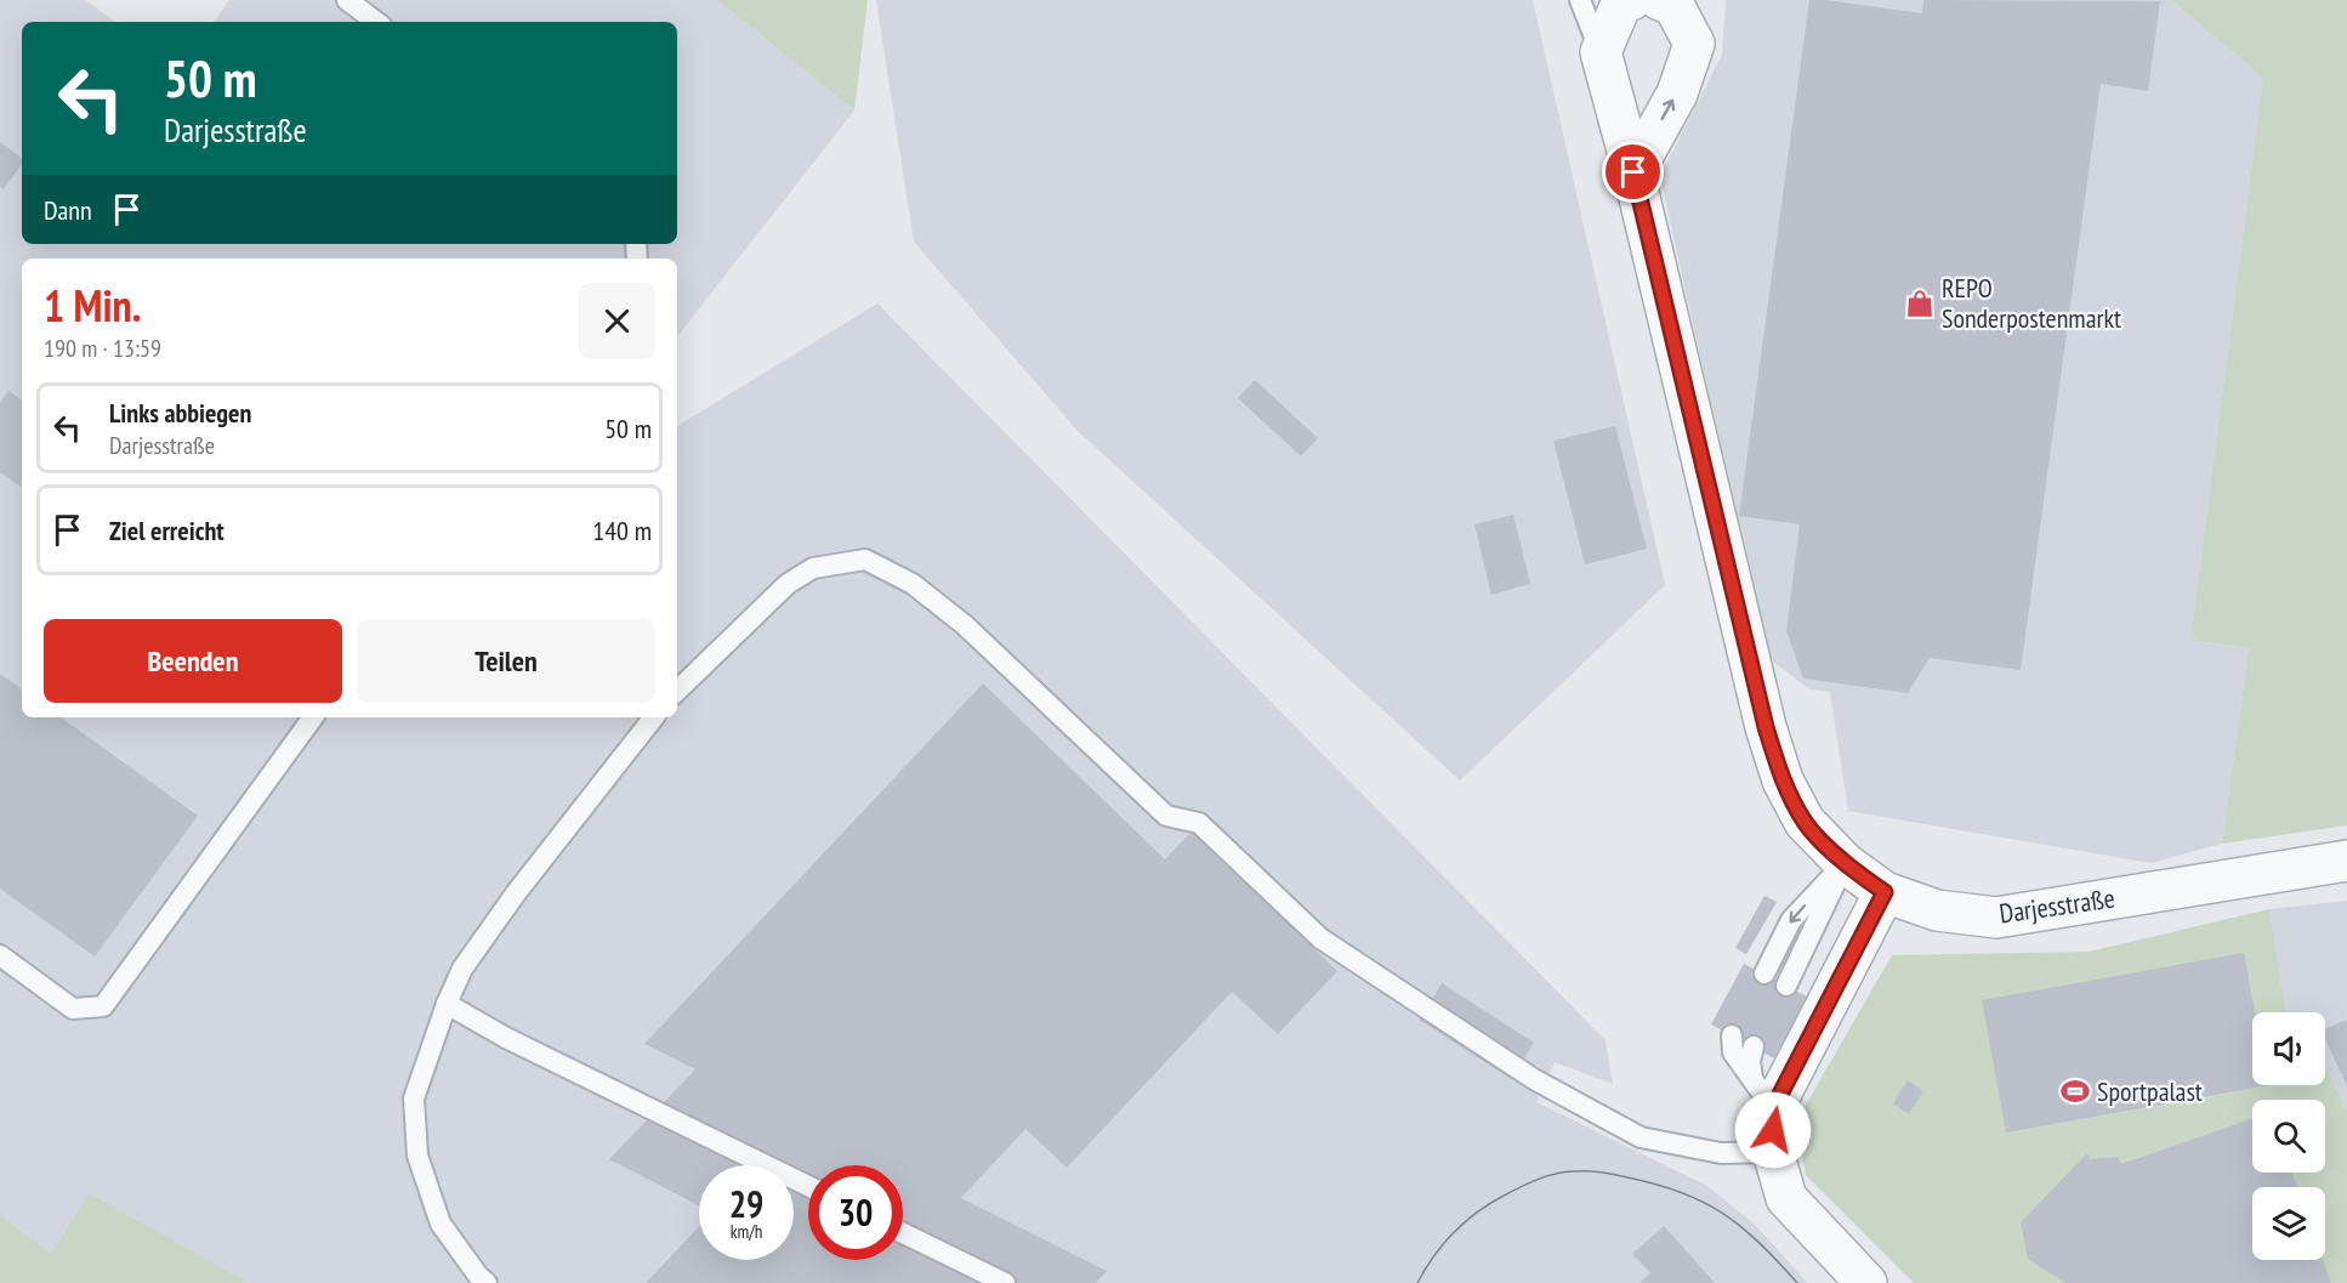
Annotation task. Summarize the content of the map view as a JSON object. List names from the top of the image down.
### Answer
{
  "streets": {
    "street": ["Darjesstraße"]
  },
  "places": {
    "shop": ["REPO Sonderpostenmarkt"],
    "sports": ["Sportpalast"]
  },
  "page": {
    "turn": ["50 m", "Darjesstraße"],
    "then": "Dann",
    "heading": ["1 Min.", "190 m · 13:59"],
    "list": [
      {
        "name": "Links abbiegen",
        "note": "Darjesstraße",
        "value": "50 m"
      },
      {
        "name": "Ziel erreicht",
        "value": "140 m"
      }
    ],
    "buttons": ["Beenden", "Teilen"],
    "speed": "29 km/h",
    "limit": "30"
  }
}
